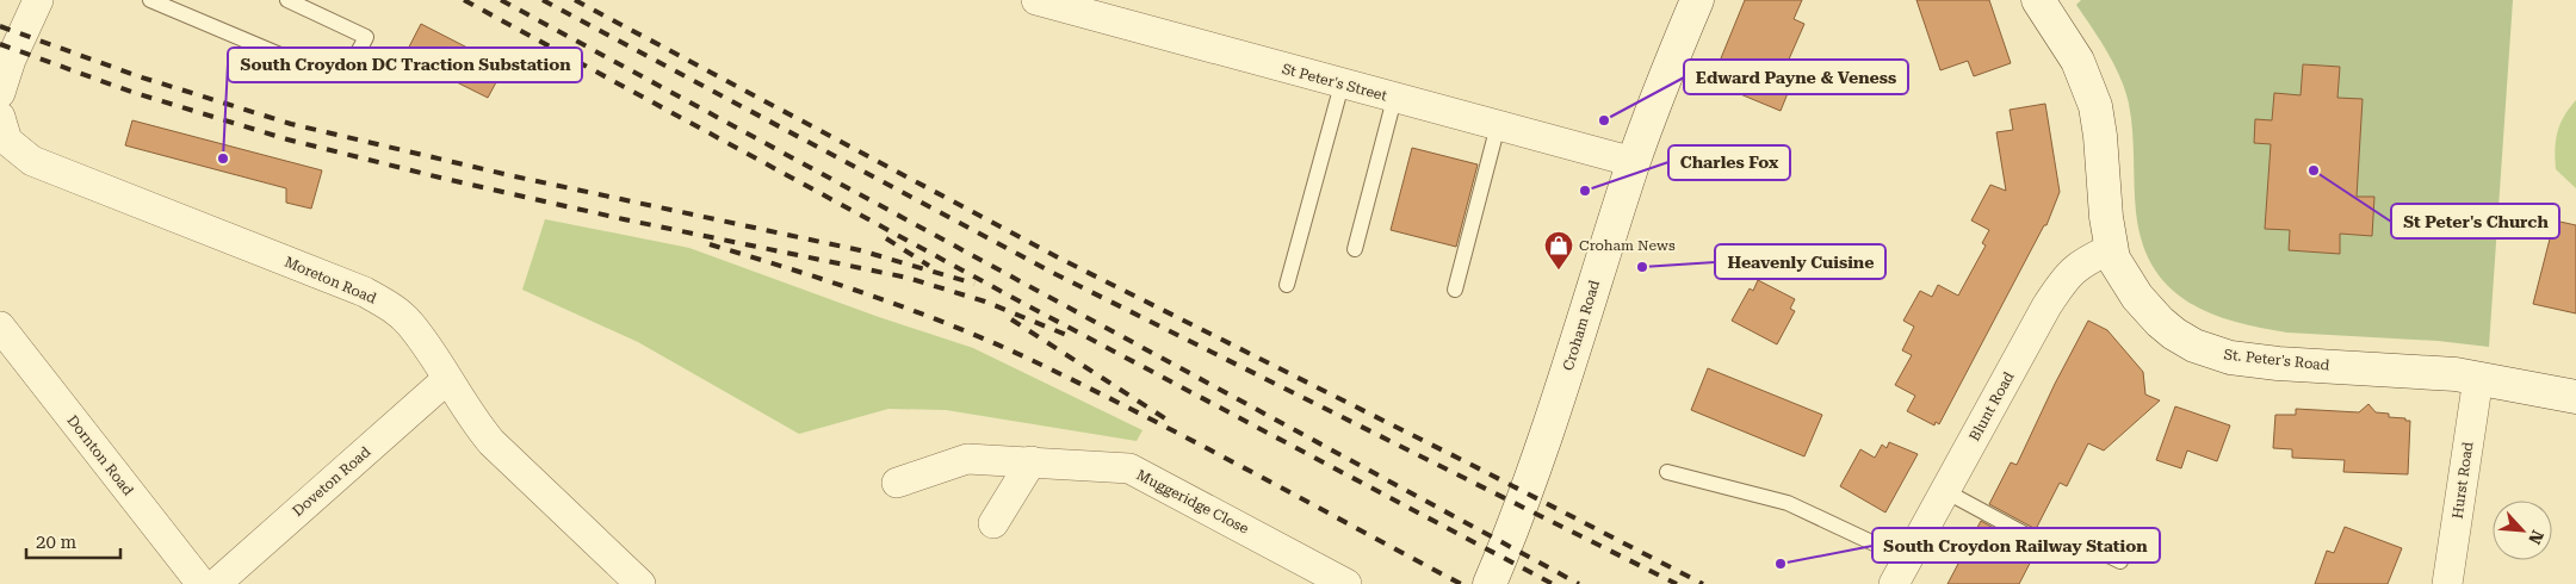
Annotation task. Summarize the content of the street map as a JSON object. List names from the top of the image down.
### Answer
{
  "streets": {
    "main road": ["Croham Road", "St. Peter's Road"],
    "street": [
      "St Peter's Street",
      "Moreton Road",
      "Blunt Road",
      "Dornton Road",
      "Hurst Road",
      "Doveton Road",
      "Muggeridge Close"
    ]
  },
  "crossings": [
    ["St Peter's Street", "Croham Road"],
    ["Moreton Road", "Doveton Road"],
    ["St. Peter's Road", "Blunt Road"],
    ["St. Peter's Road", "Hurst Road"]
  ],
  "places": {
    "other": [
      "Edward Payne & Veness",
      "South Croydon DC Traction Substation",
      "St Peter's Church",
      "Charles Fox",
      "Heavenly Cuisine",
      "South Croydon Railway Station"
    ],
    "shop": ["Croham News"]
  },
  "scale_bar": "20 m",
  "north": "bottom right"
}
